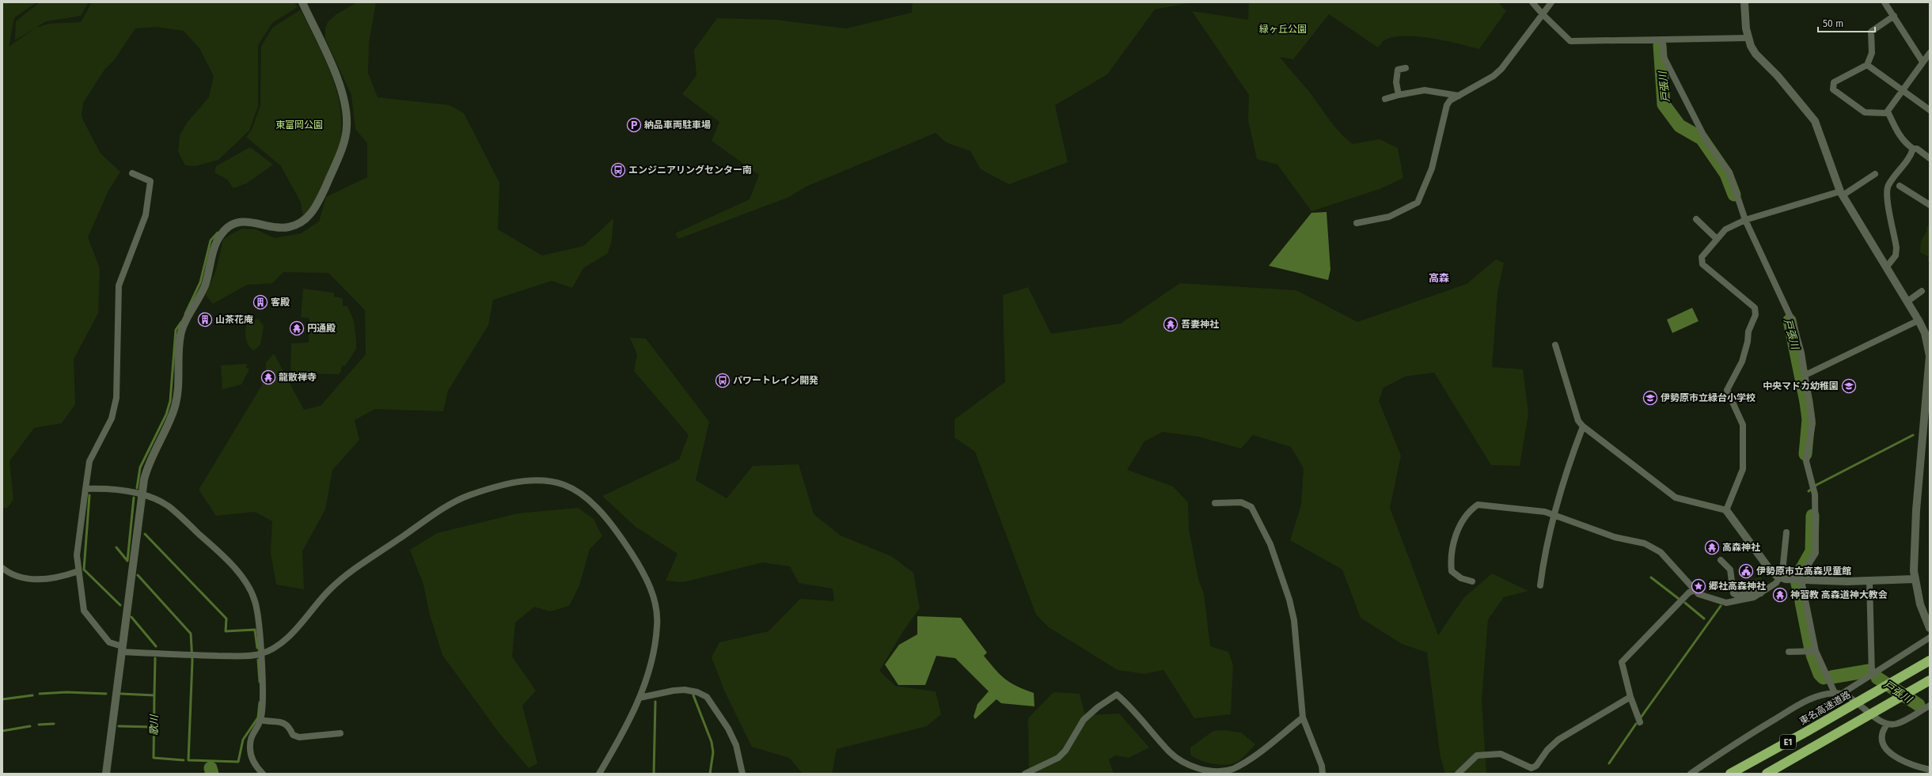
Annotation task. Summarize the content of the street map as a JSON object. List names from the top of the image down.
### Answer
{
  "streets": {
    "highway": ["東名高速道路", "E1"]
  },
  "districts": ["高森"],
  "water": ["戸張川", "歌川"],
  "parks": ["緑ヶ丘公園", "東富岡公園"],
  "places": {
    "parking": ["納品車両駐車場"],
    "bus stop": ["エンジニアリングセンター南", "パワートレイン開発"],
    "building": ["客殿", "山茶花庵"],
    "temple": [
      "吾妻神社",
      "円通殿",
      "龍散禅寺",
      "高森神社",
      "神習教 高森道神大教会"
    ],
    "school or university": ["中央マドカ幼稚園", "伊勢原市立緑台小学校"],
    "public building": ["伊勢原市立高森児童館"],
    "place": ["郷社高森神社"]
  },
  "scale_bar": "50 m"
}
